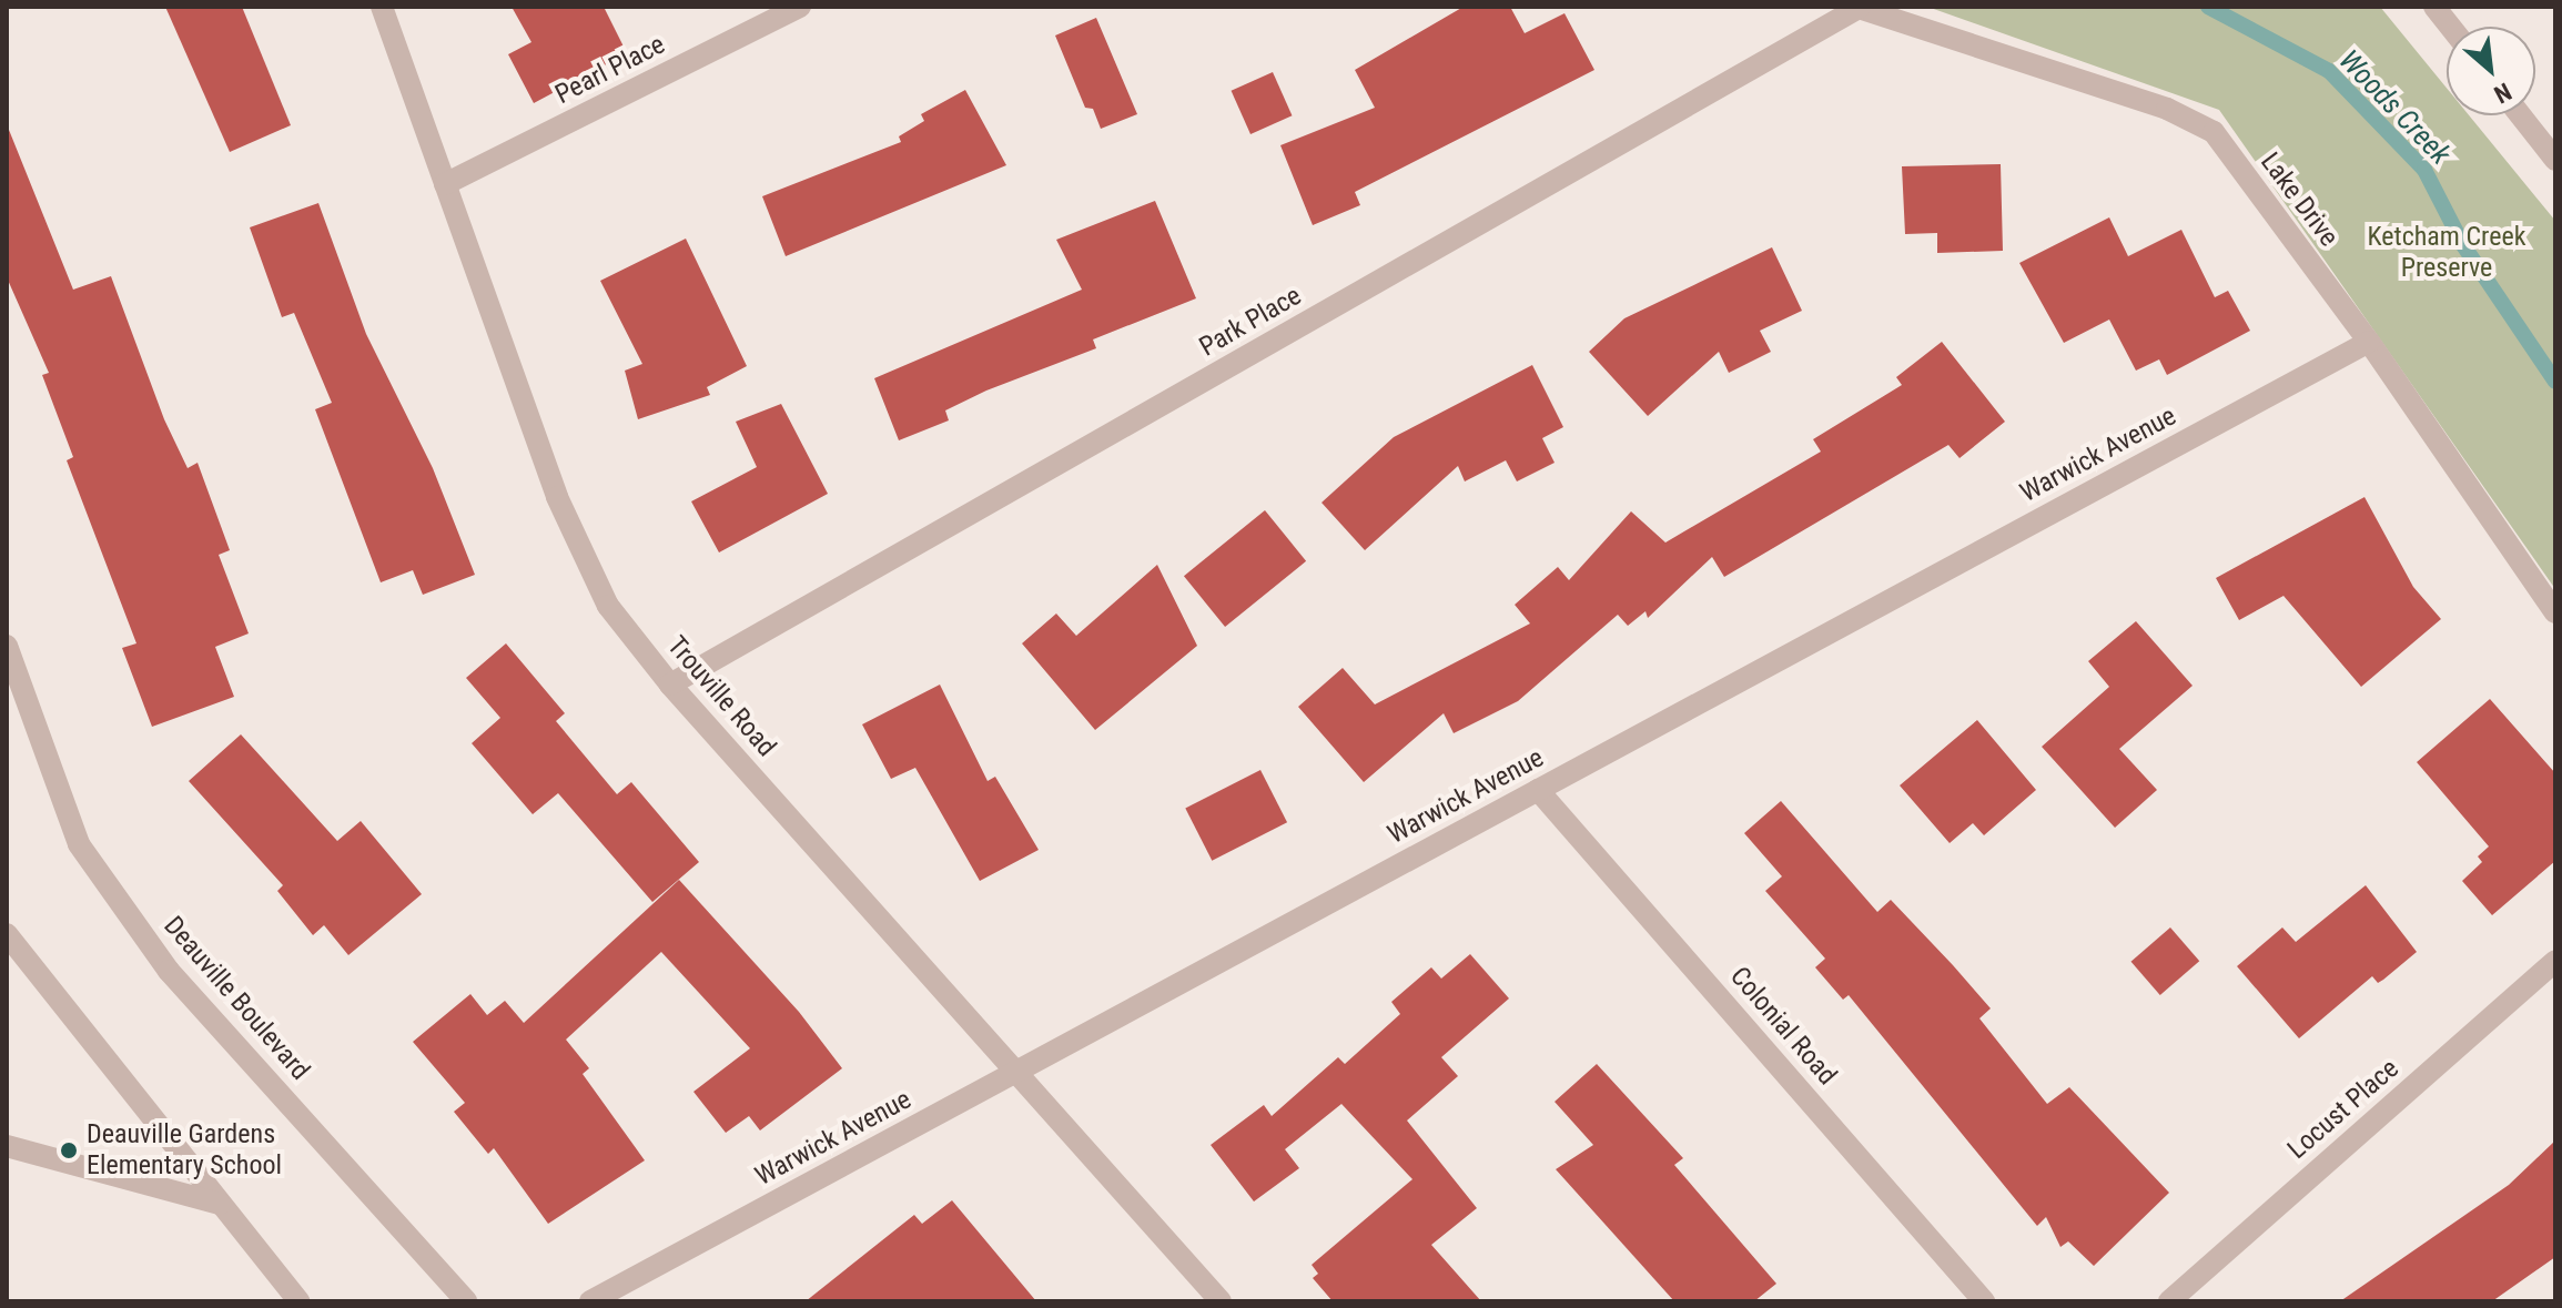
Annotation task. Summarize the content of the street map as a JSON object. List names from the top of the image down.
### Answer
{
  "streets": {
    "street": [
      "Pearl Place",
      "Lake Drive",
      "Park Place",
      "Warwick Avenue",
      "Trouville Road",
      "Deauville Boulevard",
      "Colonial Road",
      "Locust Place"
    ]
  },
  "crossings": [
    ["Pearl Place", "Trouville Road"],
    ["Lake Drive", "Park Place"],
    ["Lake Drive", "Warwick Avenue"],
    ["Park Place", "Trouville Road"],
    ["Warwick Avenue", "Trouville Road"],
    ["Warwick Avenue", "Colonial Road"]
  ],
  "water": ["Woods Creek"],
  "parks": ["Ketcham Creek Preserve"],
  "places": ["Deauville Gardens Elementary School"],
  "north": "bottom right"
}
